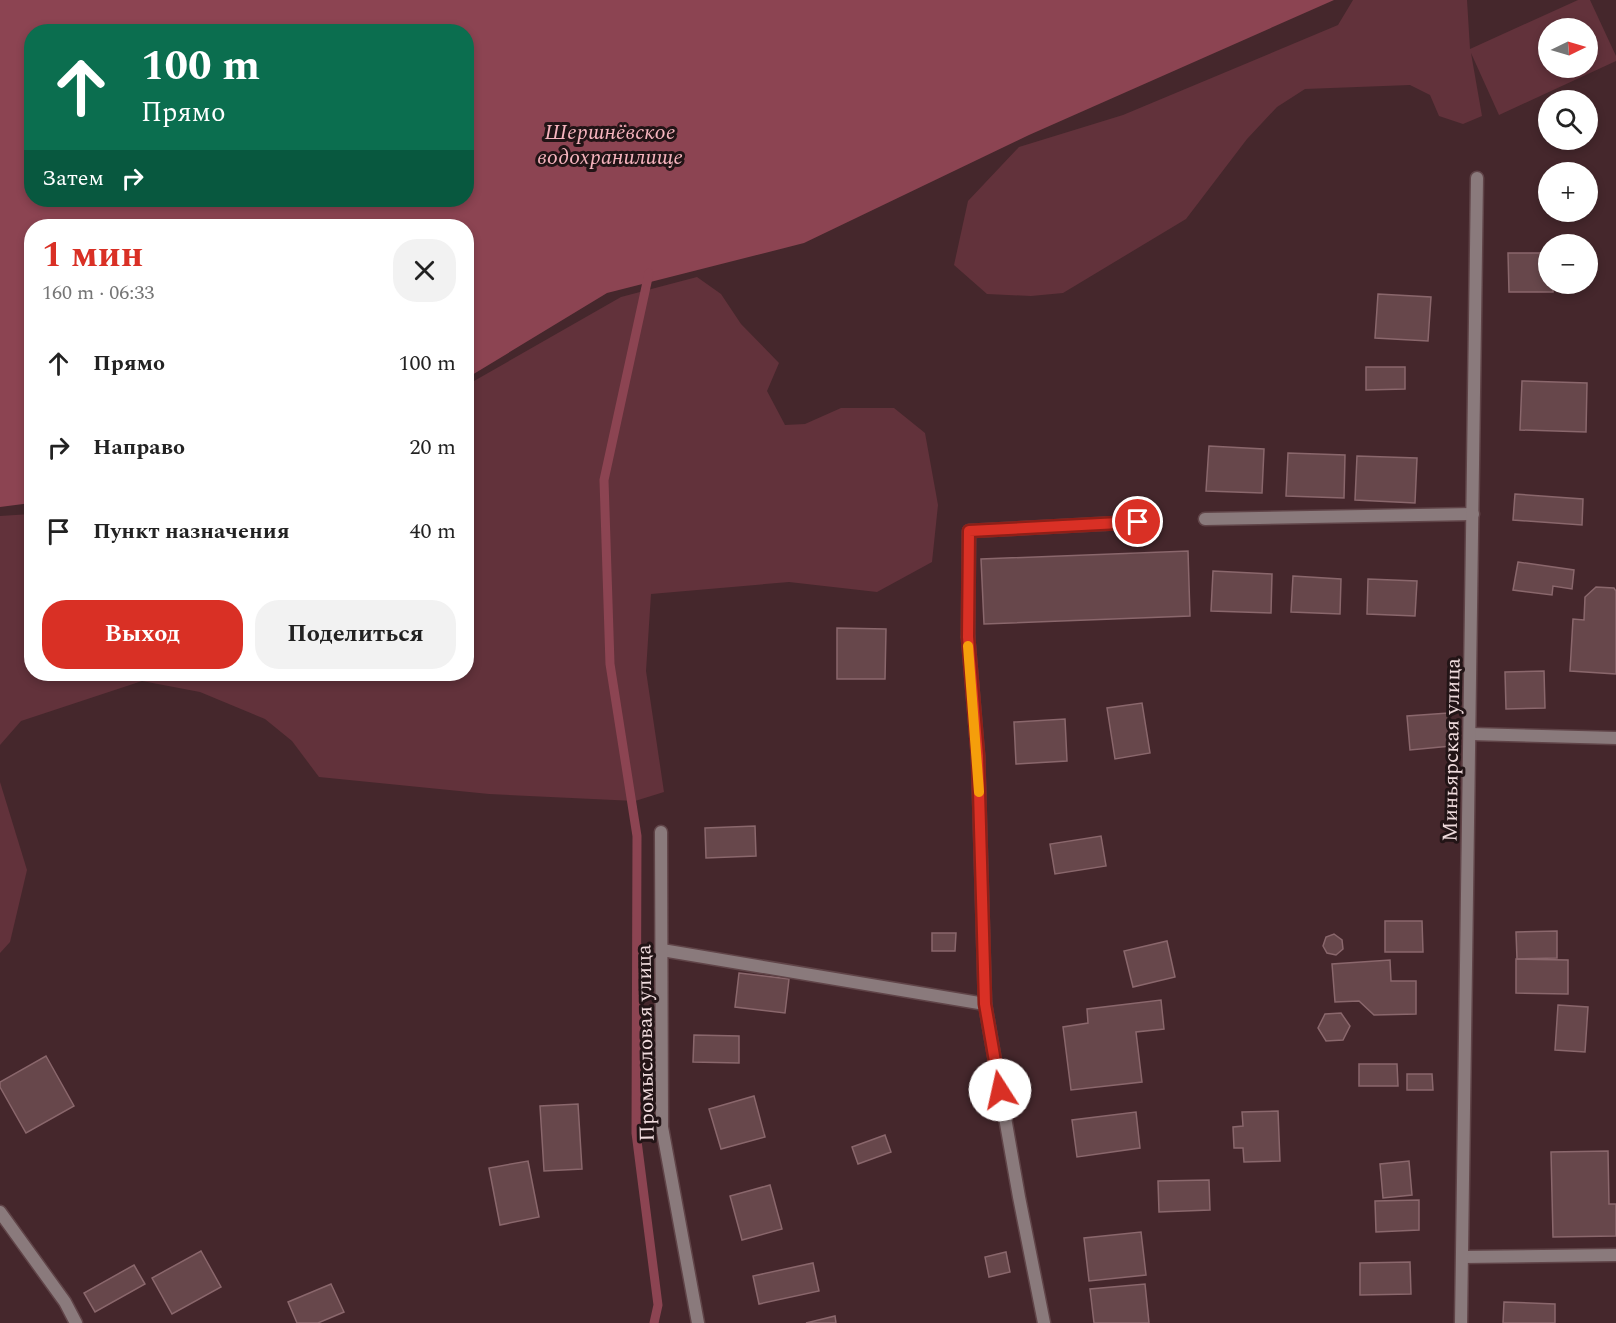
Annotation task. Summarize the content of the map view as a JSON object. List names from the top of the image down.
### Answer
{
  "streets": {
    "street": ["Миньярская улица", "Промысловая улица"]
  },
  "water": ["Шершнёвское водохранилище"],
  "north": "right",
  "page": {
    "map_buttons": ["+", "−"],
    "turn": ["100 m", "Прямо"],
    "then": "Затем",
    "heading": ["1 мин", "160 m · 06:33"],
    "list": [
      {
        "name": "Прямо",
        "value": "100 m"
      },
      {
        "name": "Направо",
        "value": "20 m"
      },
      {
        "name": "Пункт назначения",
        "value": "40 m"
      }
    ],
    "buttons": ["Выход", "Поделиться"]
  }
}
